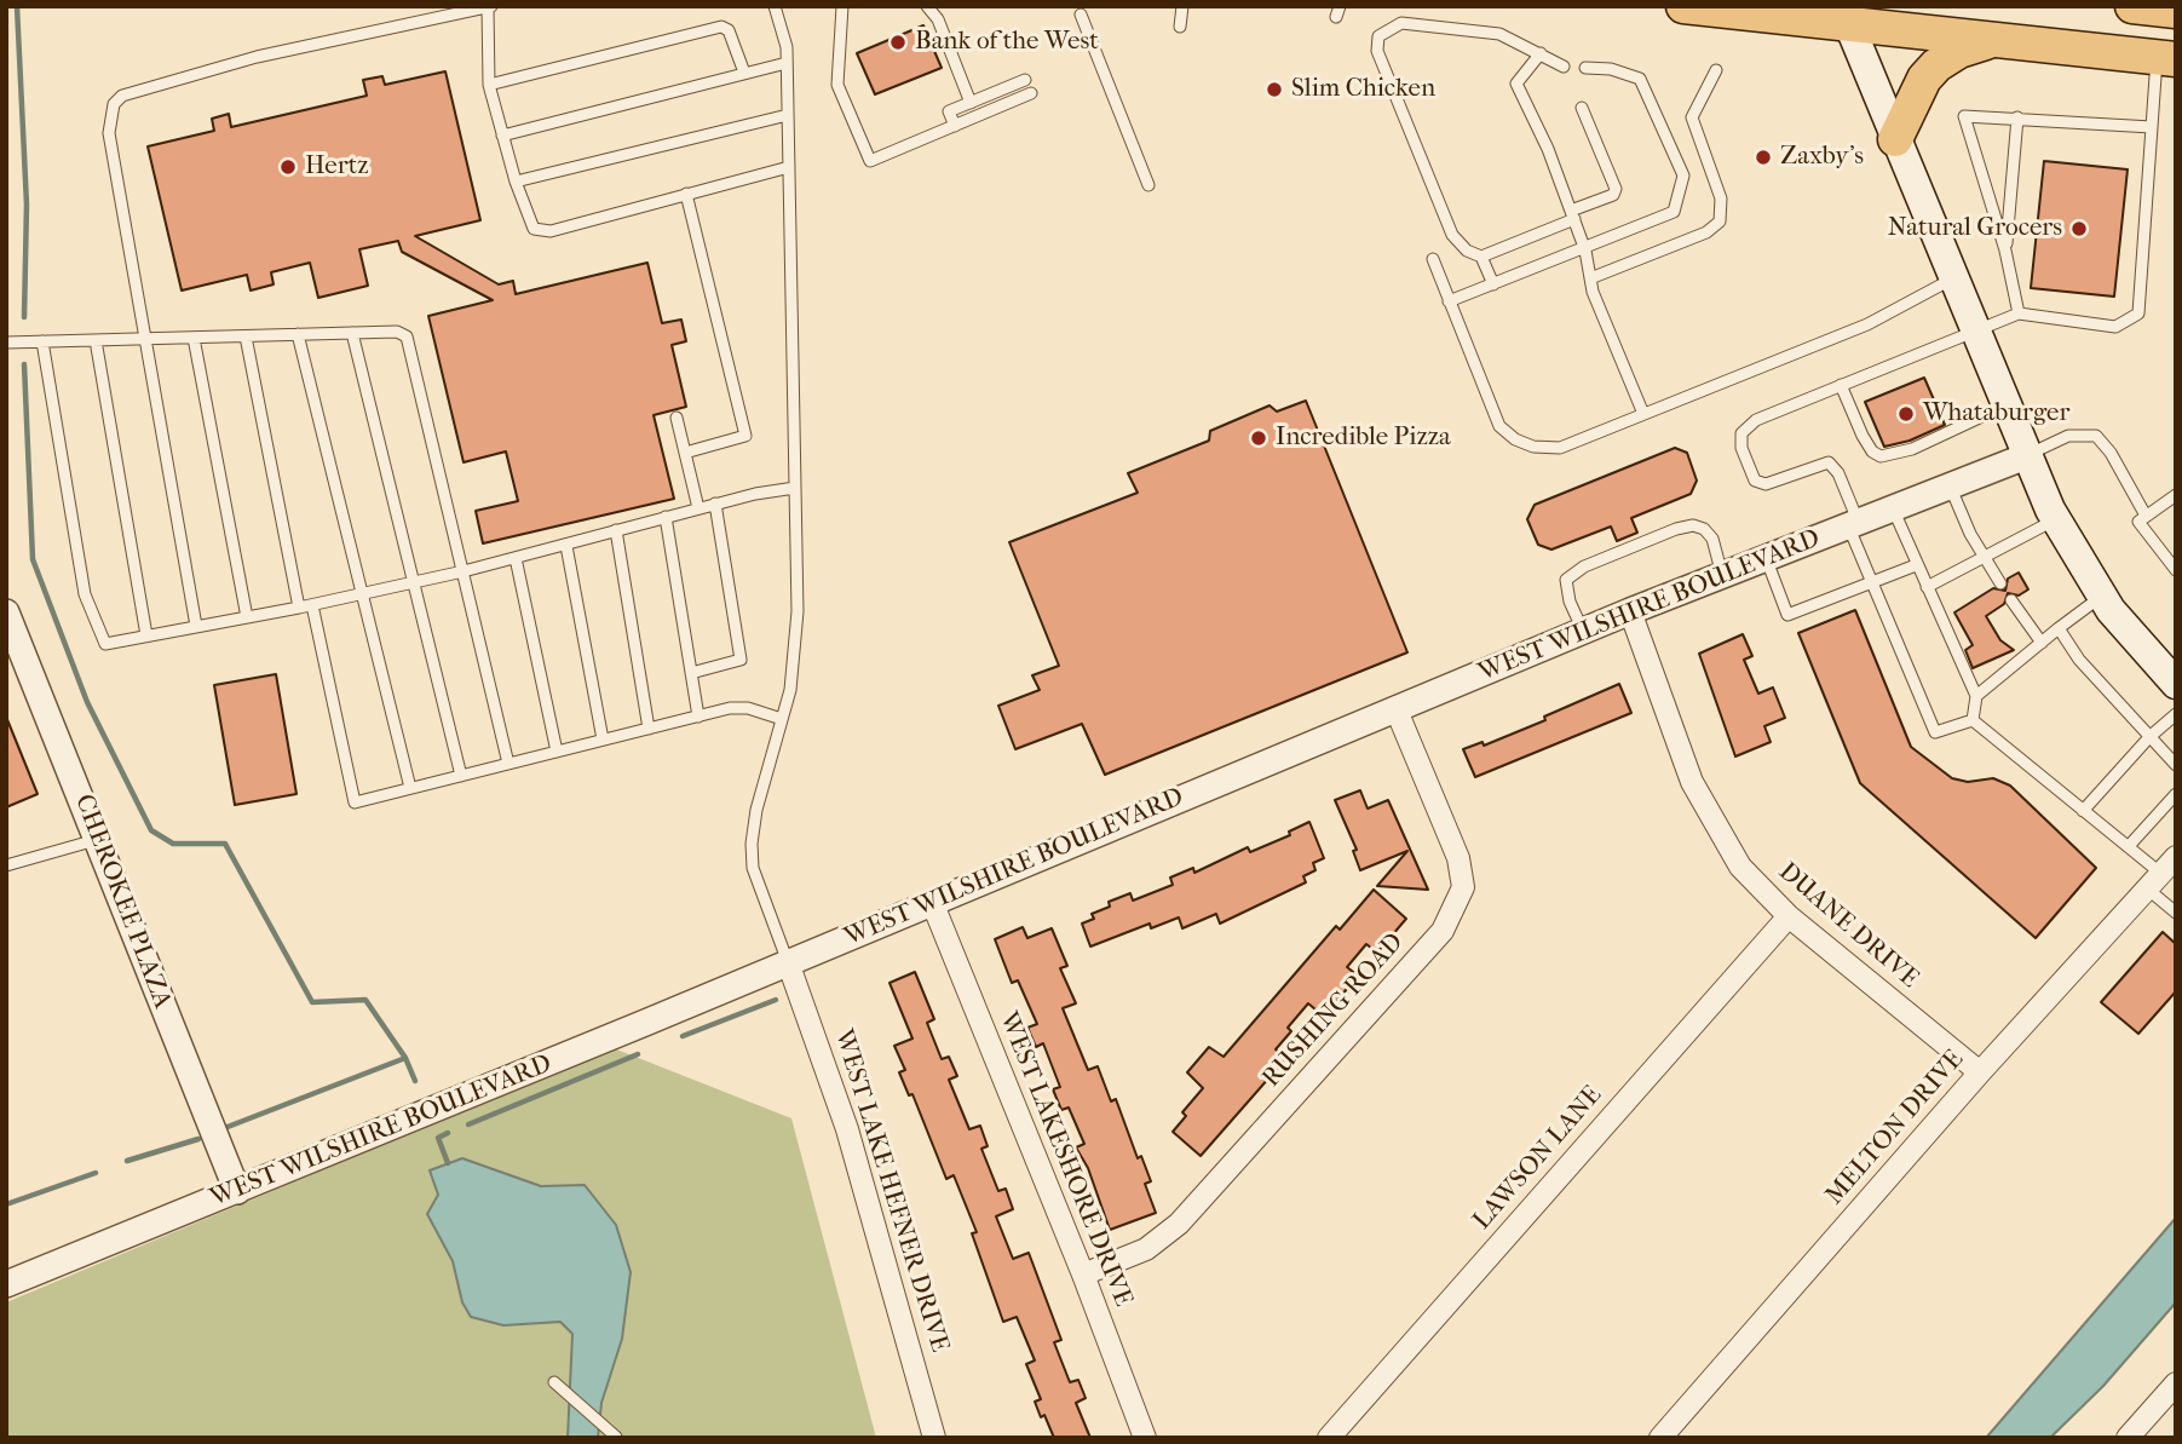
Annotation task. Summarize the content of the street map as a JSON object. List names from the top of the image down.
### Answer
{
  "streets": {
    "street": [
      "WEST WILSHIRE BOULEVARD",
      "CHEROKEE PLAZA",
      "DUANE DRIVE",
      "RUSHING ROAD",
      "MELTON DRIVE",
      "LAWSON LANE",
      "WEST LAKESHORE DRIVE",
      "WEST LAKE HEFNER DRIVE"
    ]
  },
  "crossings": [
    ["WEST WILSHIRE BOULEVARD", "CHEROKEE PLAZA"],
    ["WEST WILSHIRE BOULEVARD", "DUANE DRIVE"],
    ["WEST WILSHIRE BOULEVARD", "RUSHING ROAD"],
    ["WEST WILSHIRE BOULEVARD", "WEST LAKESHORE DRIVE"],
    ["WEST WILSHIRE BOULEVARD", "WEST LAKE HEFNER DRIVE"],
    ["DUANE DRIVE", "MELTON DRIVE"],
    ["DUANE DRIVE", "LAWSON LANE"],
    ["RUSHING ROAD", "WEST LAKESHORE DRIVE"]
  ],
  "places": [
    "Bank of the West",
    "Slim Chicken",
    "Zaxby's",
    "Hertz",
    "Natural Grocers",
    "Whataburger",
    "Incredible Pizza"
  ]
}
